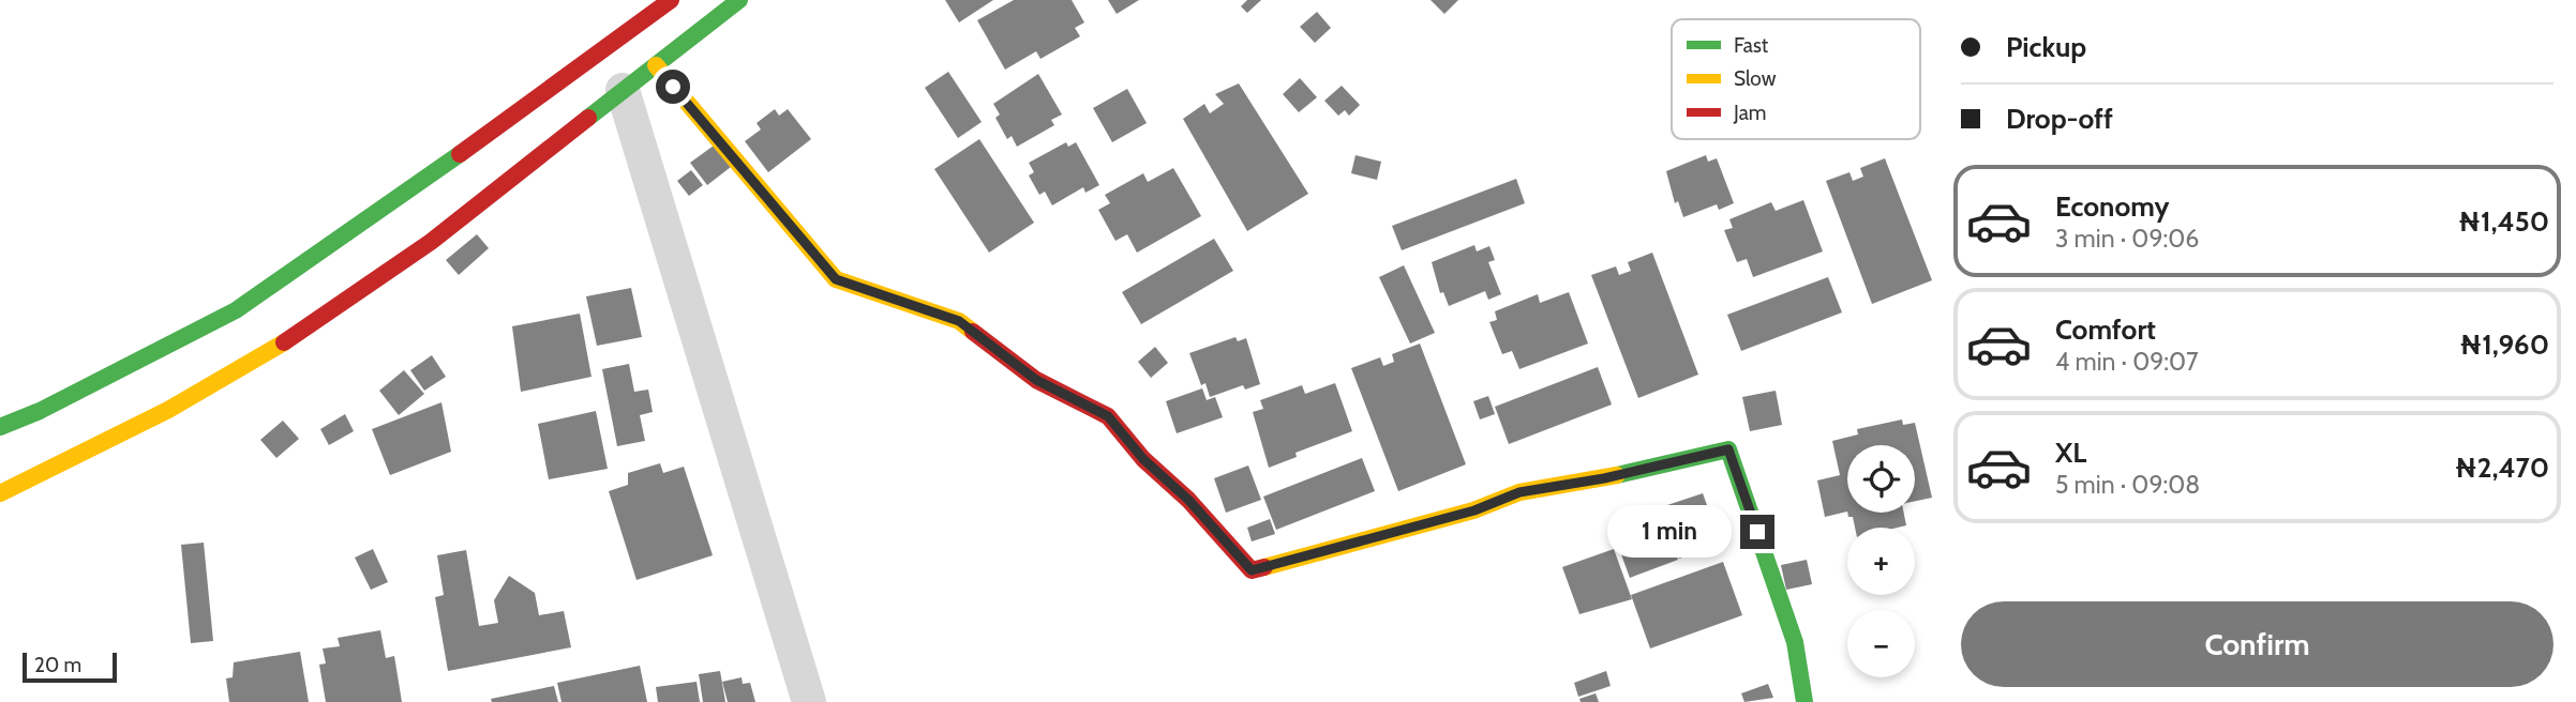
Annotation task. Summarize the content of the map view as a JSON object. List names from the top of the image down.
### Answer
{
  "legend": ["Fast", "Slow", "Jam"],
  "scale_bar": "20 m",
  "page": {
    "banner": ["Pickup", "Drop-off"],
    "list": [
      {
        "name": "Economy",
        "note": "3 min · 09:06",
        "value": "₦1,450"
      },
      {
        "name": "Comfort",
        "note": "4 min · 09:07",
        "value": "₦1,960"
      },
      {
        "name": "XL",
        "note": "5 min · 09:08",
        "value": "₦2,470"
      }
    ],
    "map_buttons": ["+", "−"],
    "bubble": "1 min",
    "buttons": "Confirm",
    "scale": "20 m"
  }
}
